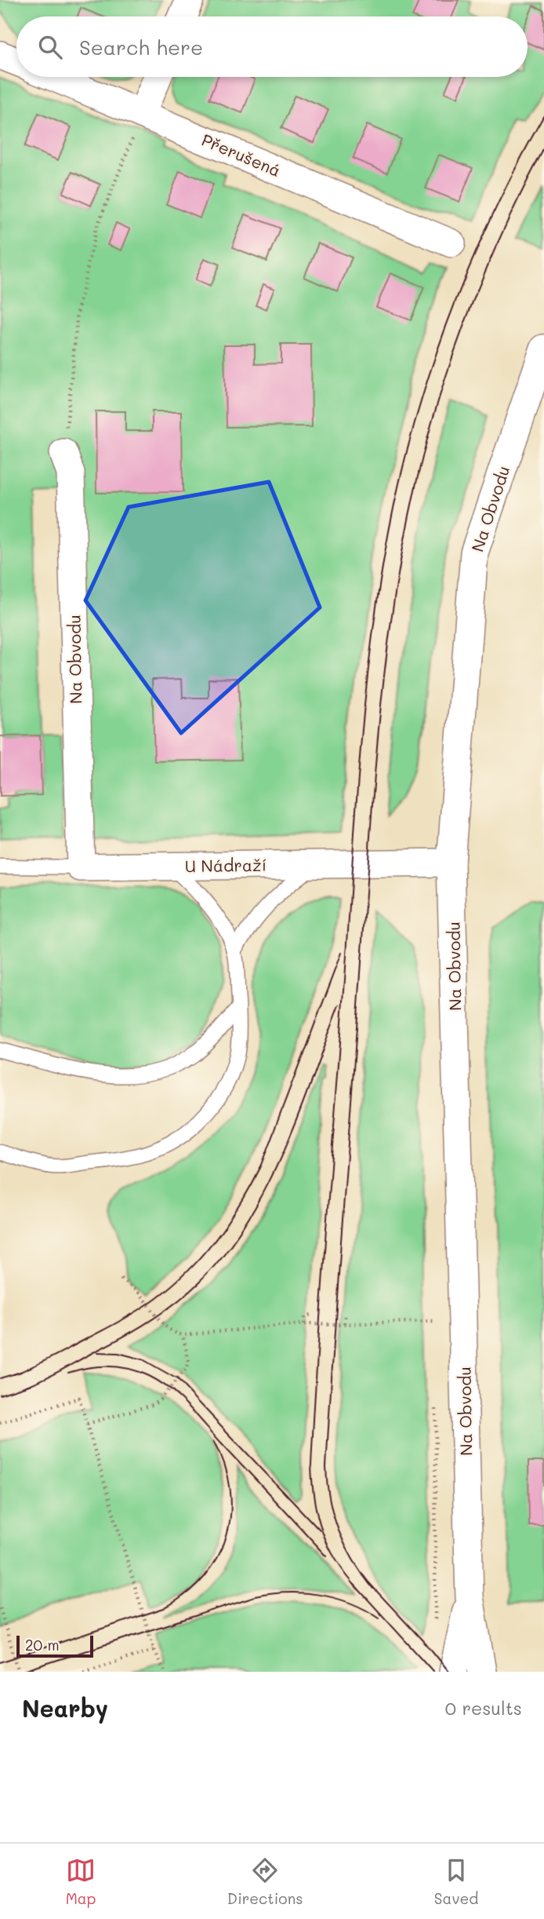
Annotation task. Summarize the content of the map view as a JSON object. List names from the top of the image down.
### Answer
{
  "streets": {
    "street": ["Přerušená", "Na Obvodu", "U Nádraží"]
  },
  "crossings": [
    ["Na Obvodu", "U Nádraží"]
  ],
  "scale_bar": "20 m",
  "page": {
    "search": "Search here",
    "scale": "20 m",
    "heading": ["Nearby", "0 results"],
    "nav": ["Map", "Directions", "Saved"]
  }
}
